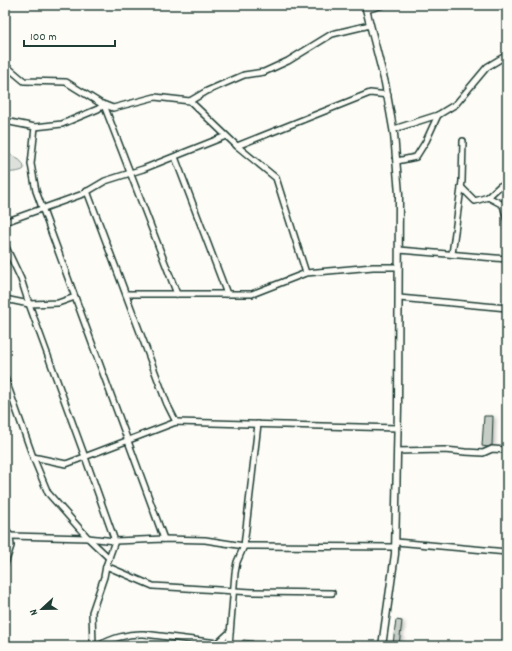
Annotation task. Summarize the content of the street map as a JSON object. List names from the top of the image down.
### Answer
{
  "scale_bar": "100 m",
  "north": "left"
}
